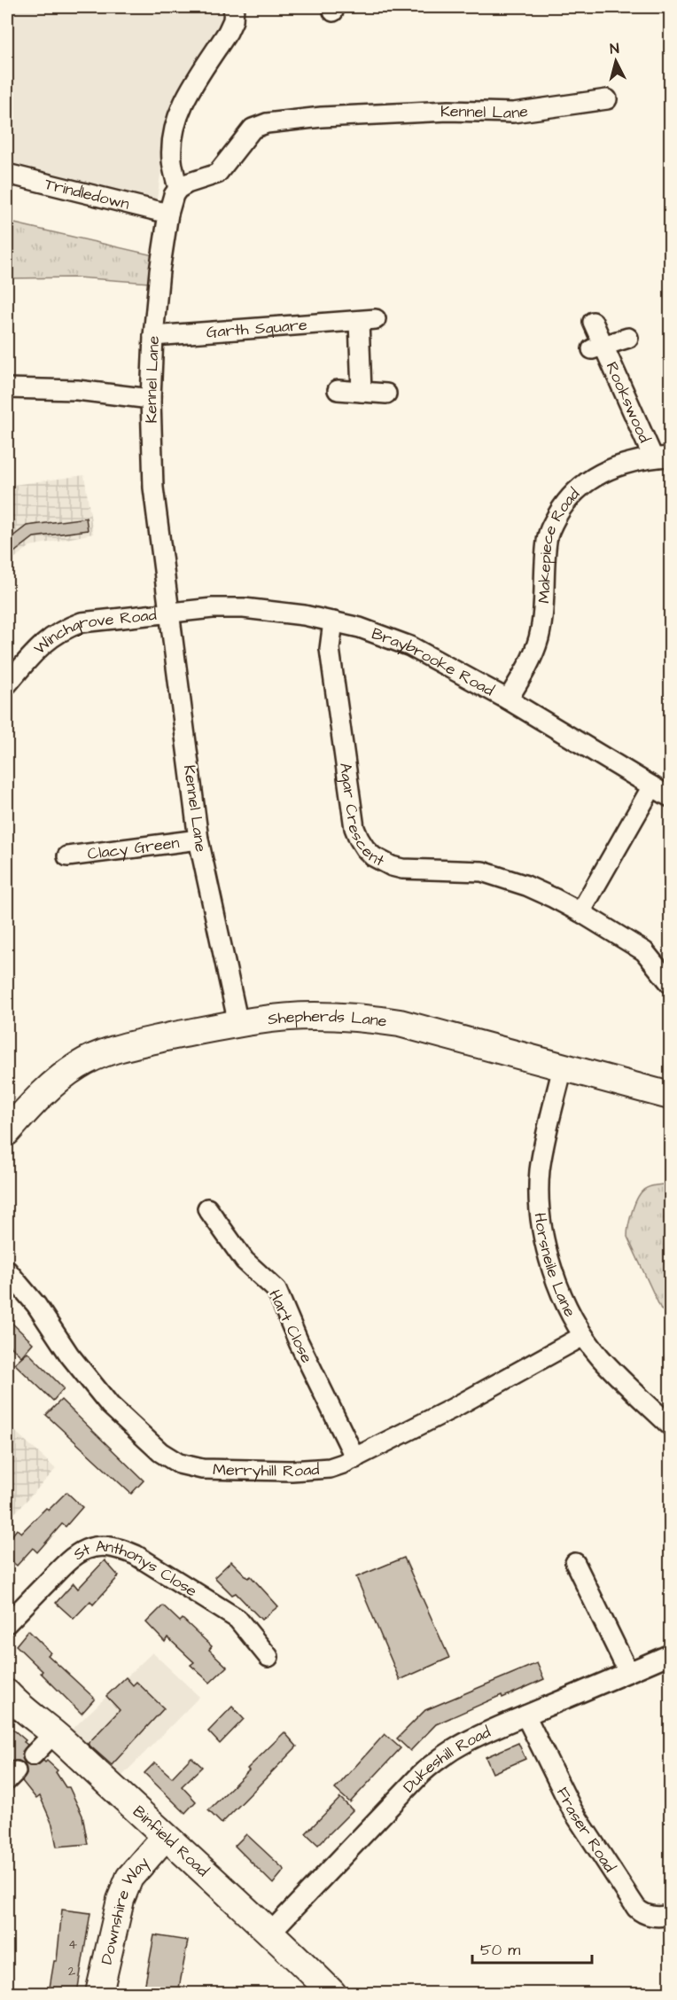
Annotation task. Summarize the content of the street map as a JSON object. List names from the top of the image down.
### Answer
{
  "streets": {
    "street": [
      "Kennel Lane",
      "Trindledown",
      "Garth Square",
      "Rookswood",
      "Makepiece Road",
      "Winchgrove Road",
      "Braybrooke Road",
      "Agar Crescent",
      "Clacy Green",
      "Shepherds Lane",
      "Horsneile Lane",
      "Hart Close",
      "Merryhill Road",
      "St Anthonys Close",
      "Dukeshill Road",
      "Fraser Road",
      "Binfield Road",
      "Downshire Way"
    ]
  },
  "crossings": [
    ["Kennel Lane", "Trindledown"],
    ["Kennel Lane", "Garth Square"],
    ["Kennel Lane", "Winchgrove Road"],
    ["Kennel Lane", "Braybrooke Road"],
    ["Kennel Lane", "Clacy Green"],
    ["Kennel Lane", "Shepherds Lane"],
    ["Rookswood", "Makepiece Road"],
    ["Makepiece Road", "Braybrooke Road"],
    ["Winchgrove Road", "Braybrooke Road"],
    ["Braybrooke Road", "Agar Crescent"],
    ["Shepherds Lane", "Horsneile Lane"],
    ["Horsneile Lane", "Merryhill Road"],
    ["Hart Close", "Merryhill Road"],
    ["Dukeshill Road", "Fraser Road"],
    ["Dukeshill Road", "Binfield Road"],
    ["Binfield Road", "Downshire Way"]
  ],
  "house_numbers": ["4", "2"],
  "scale_bar": "50 m",
  "north": "top"
}
